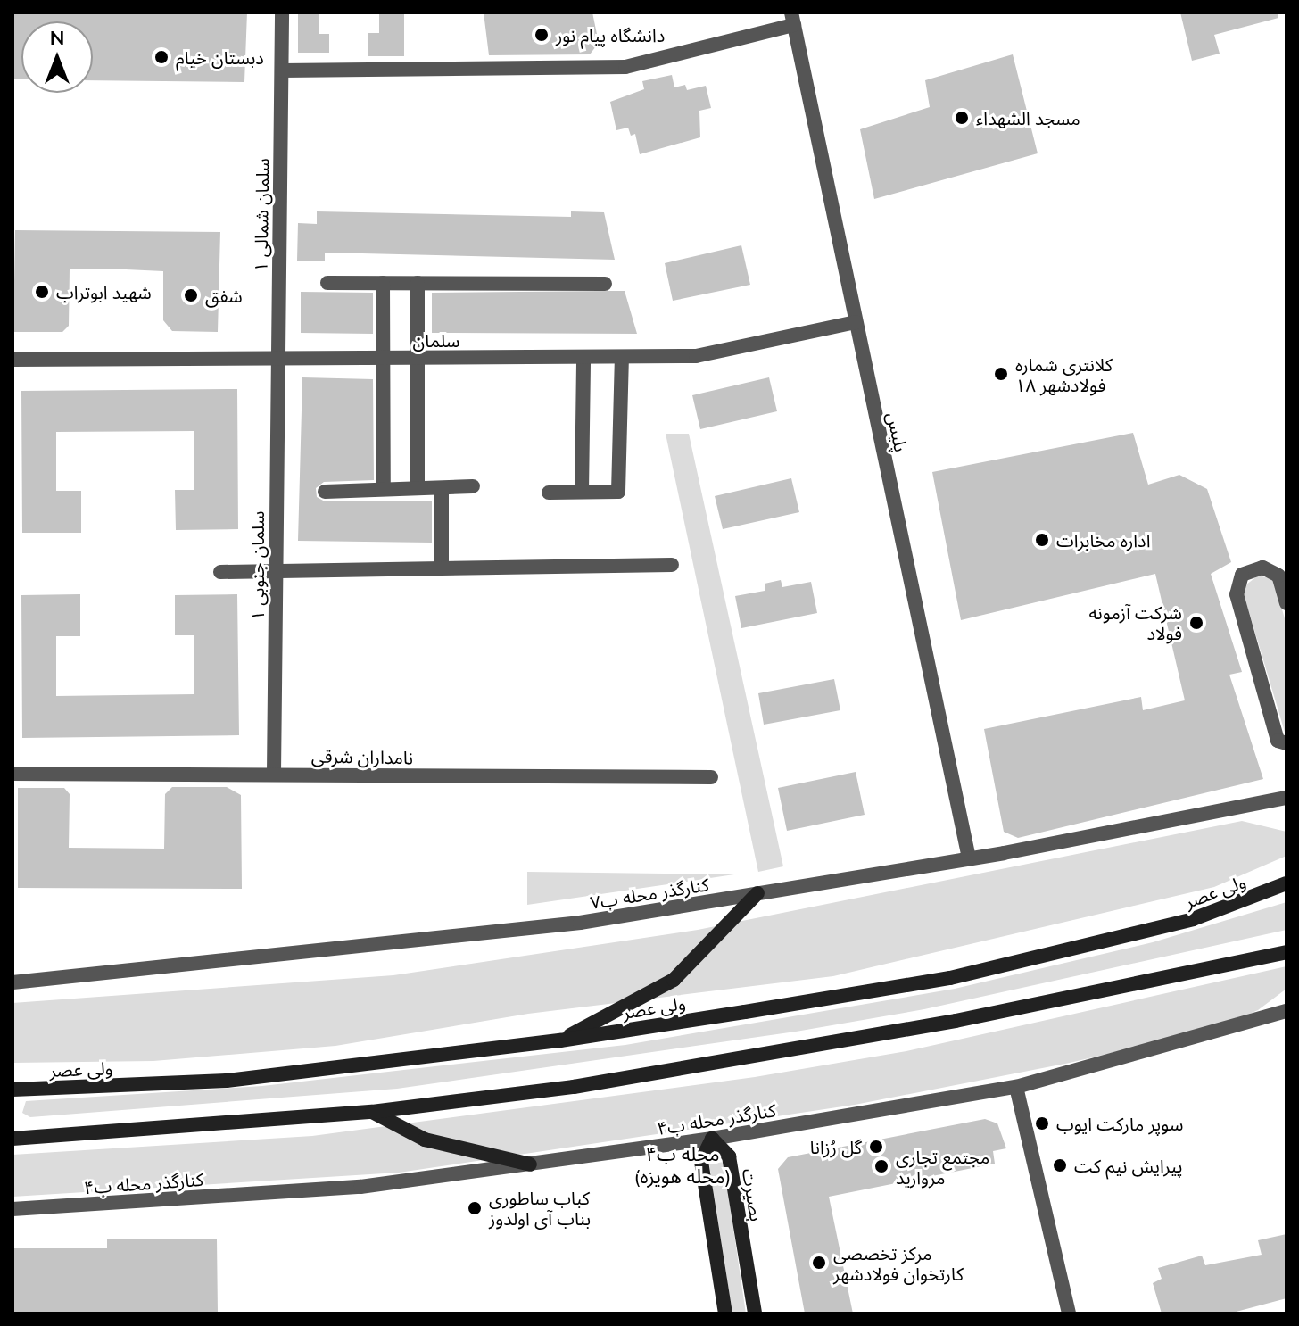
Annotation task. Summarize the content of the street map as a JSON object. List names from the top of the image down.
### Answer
{
  "streets": {
    "main road": ["ولی عصر", "بصیرت"],
    "street": [
      "سلمان شمالی ۱",
      "سلمان",
      "پلیس",
      "سلمان جنوبی ۱",
      "نامداران شرقی",
      "کنارگذر محله ب۷",
      "کنارگذر محله ب۴"
    ]
  },
  "crossings": [
    ["سلمان شمالی ۱", "سلمان"],
    ["سلمان شمالی ۱", "سلمان جنوبی ۱"],
    ["سلمان", "پلیس"],
    ["سلمان", "سلمان جنوبی ۱"],
    ["پلیس", "کنارگذر محله ب۷"],
    ["سلمان جنوبی ۱", "نامداران شرقی"],
    ["کنارگذر محله ب۴", "بصیرت"]
  ],
  "districts": ["محله ب۴ (محله هویزه)"],
  "places": [
    "دانشگاه پیام نور",
    "دبستان خیام",
    "مسجد الشهداء",
    "شهید ابوتراب",
    "شفق",
    "کلانتری شماره ۱۸ فولادشهر",
    "اداره مخابرات",
    "شرکت آزمونه فولاد",
    "سوپر مارکت ایوب",
    "گل رُزانا",
    "پیرایش نیم کت",
    "مجتمع تجاری مروارید",
    "کباب ساطوری بناب آی اولدوز",
    "مرکز تخصصی کارتخوان فولادشهر"
  ],
  "north": "top"
}
